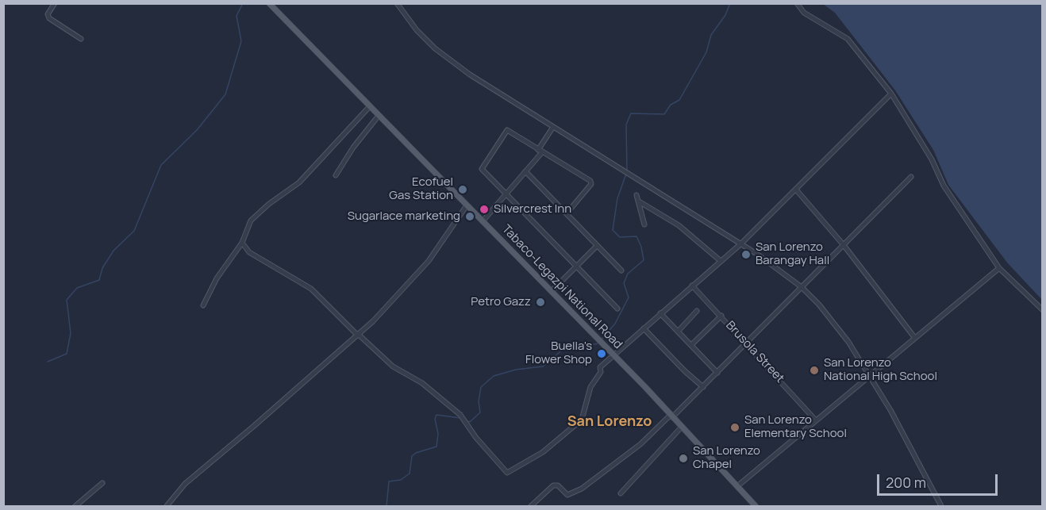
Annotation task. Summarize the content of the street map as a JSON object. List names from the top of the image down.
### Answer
{
  "streets": {
    "main road": ["Tabaco-Legazpi National Road"],
    "street": ["Brusola Street"]
  },
  "districts": ["San Lorenzo"],
  "places": [
    "Ecofuel Gas Station",
    "Silvercrest Inn",
    "Sugarlace marketing",
    "San Lorenzo Barangay Hall",
    "Petro Gazz",
    "Buella's Flower Shop",
    "San Lorenzo National High School",
    "San Lorenzo Elementary School",
    "San Lorenzo Chapel"
  ],
  "scale_bar": "200 m"
}
